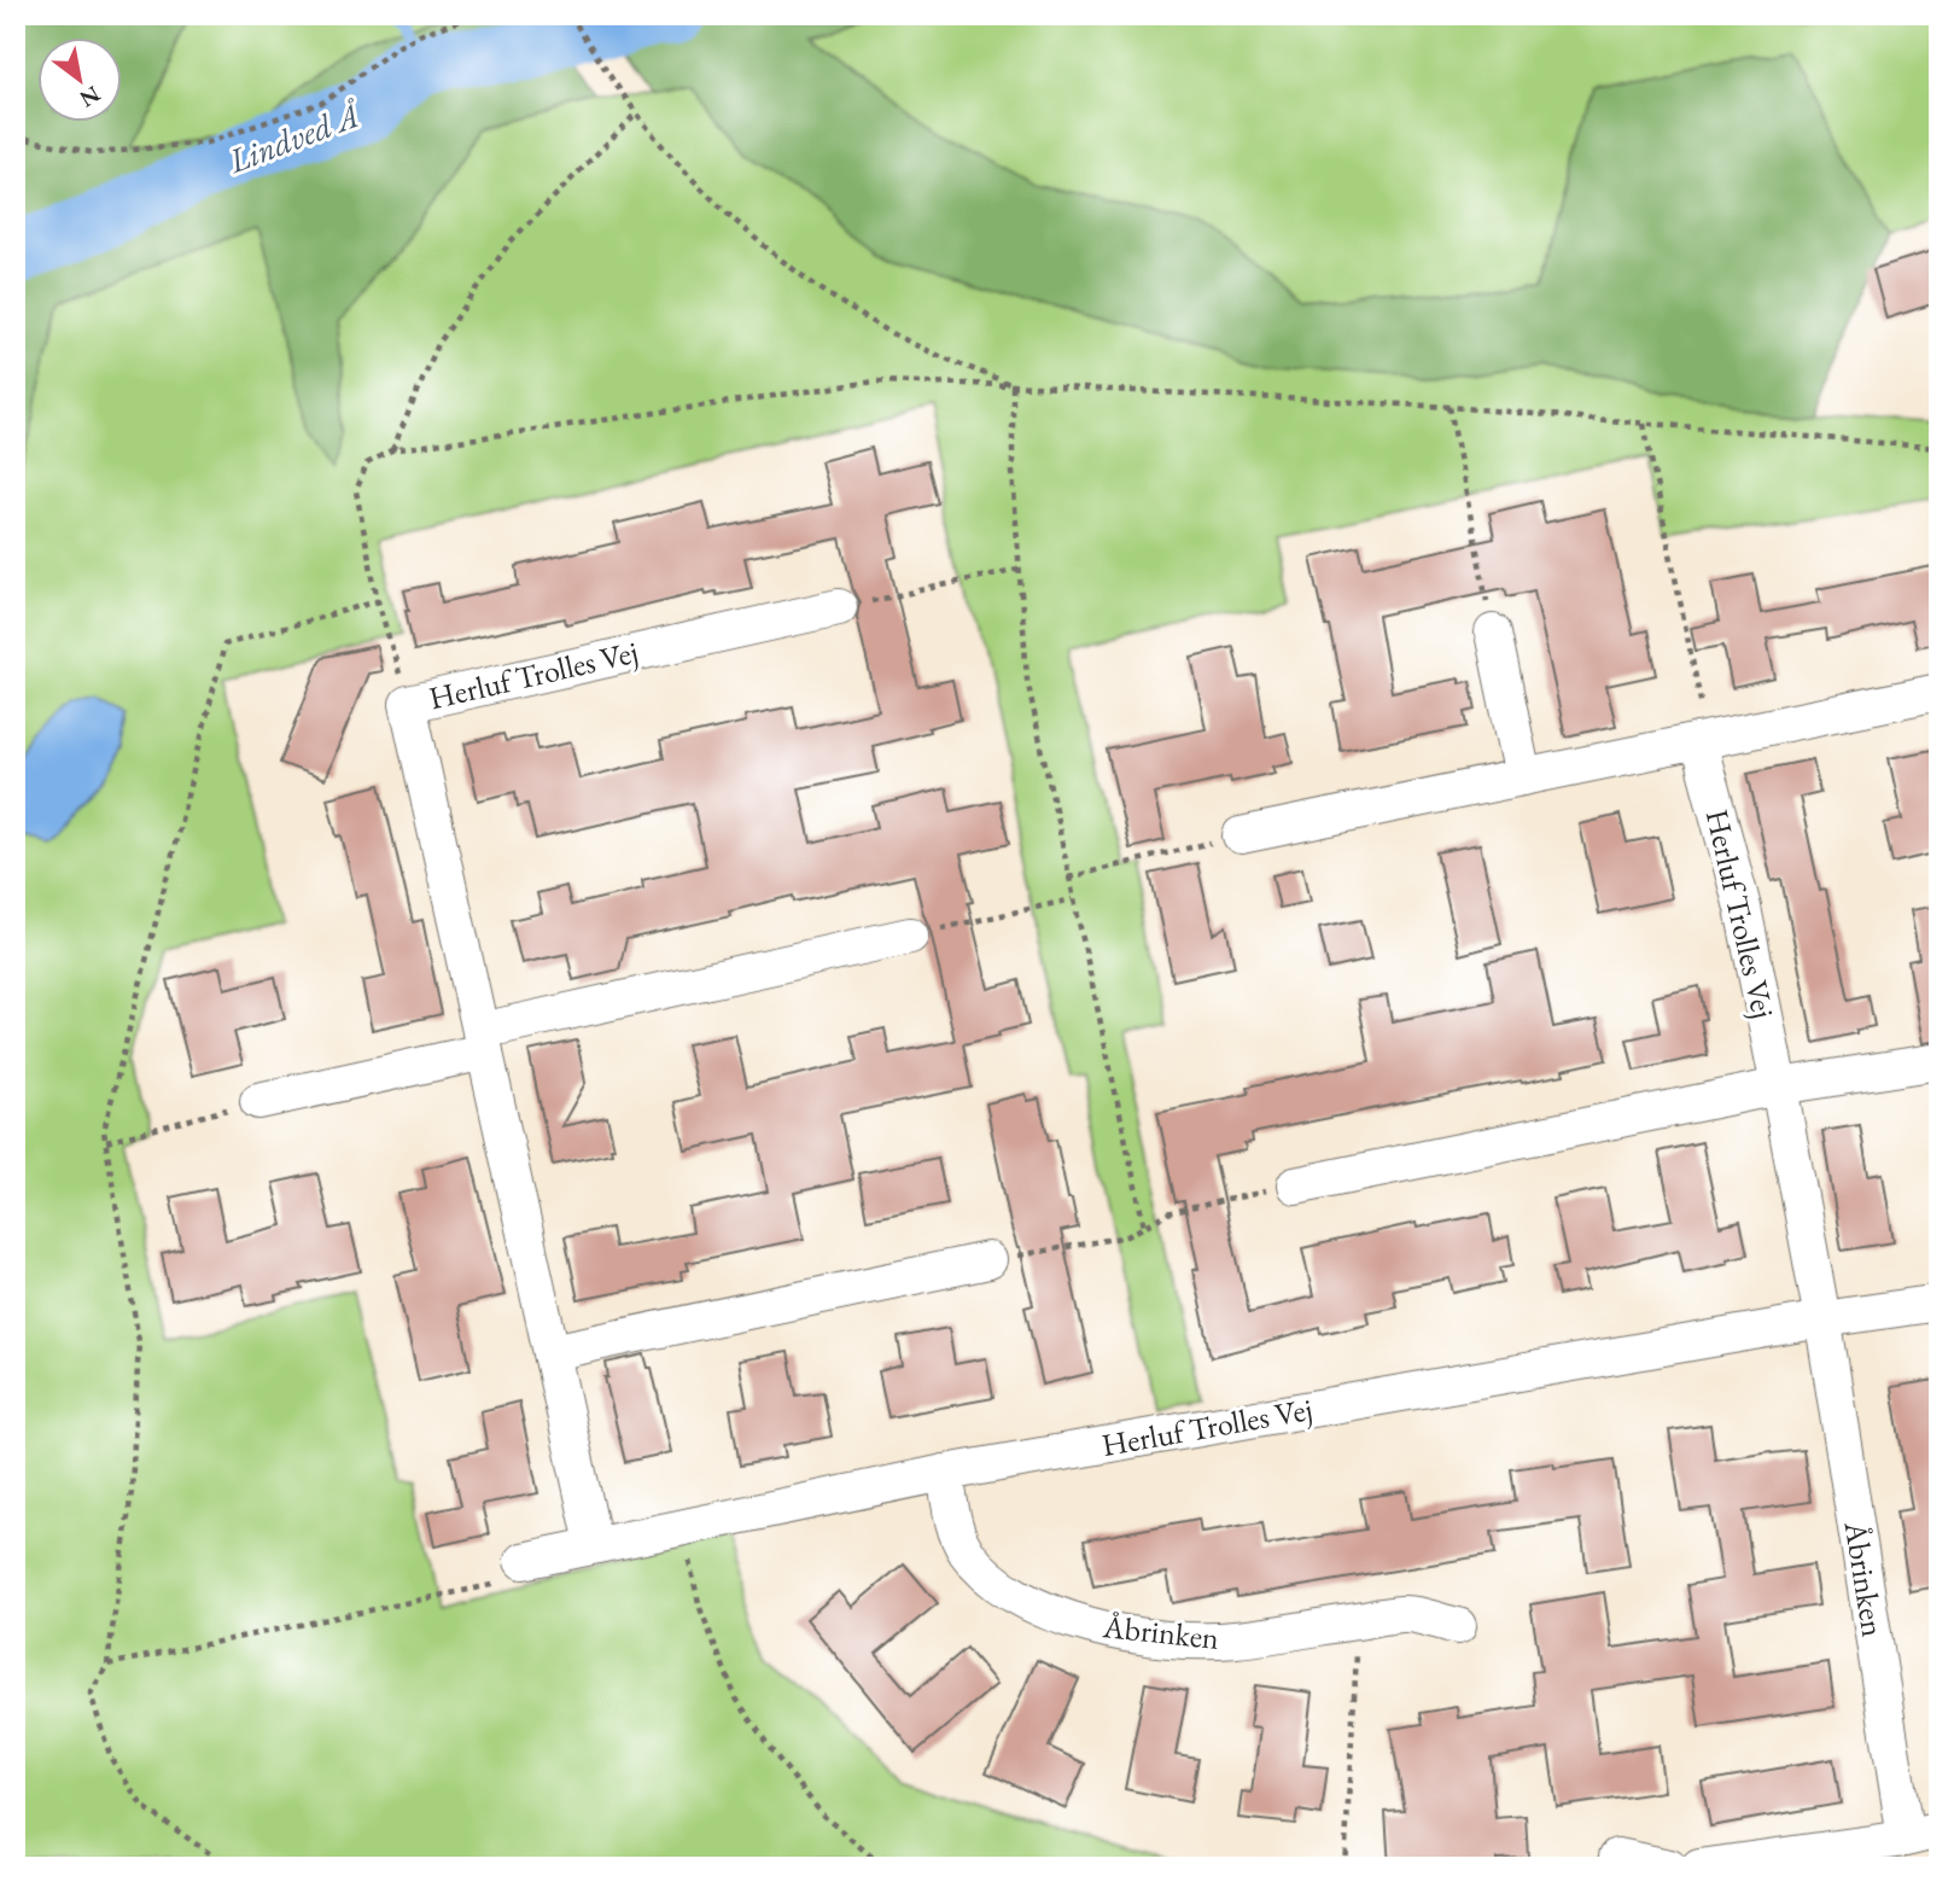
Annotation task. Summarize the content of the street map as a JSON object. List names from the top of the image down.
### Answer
{
  "streets": {
    "street": ["Herluf Trolles Vej", "Åbrinken"]
  },
  "crossings": [
    ["Herluf Trolles Vej", "Åbrinken"]
  ],
  "water": ["Lindved Å"],
  "north": "bottom right"
}
